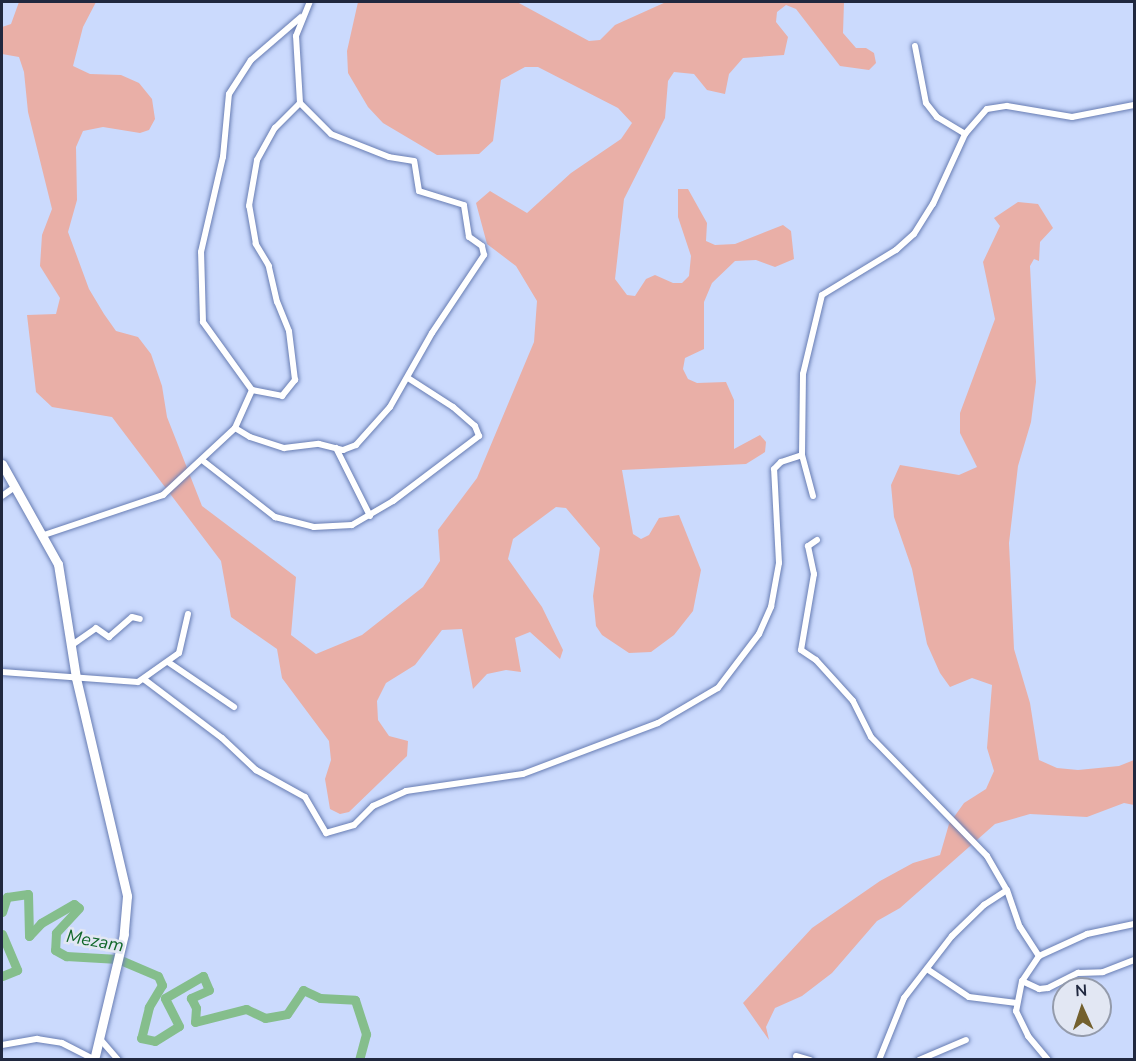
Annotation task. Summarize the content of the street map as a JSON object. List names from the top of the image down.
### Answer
{
  "water": ["Mezam"],
  "north": "top"
}
